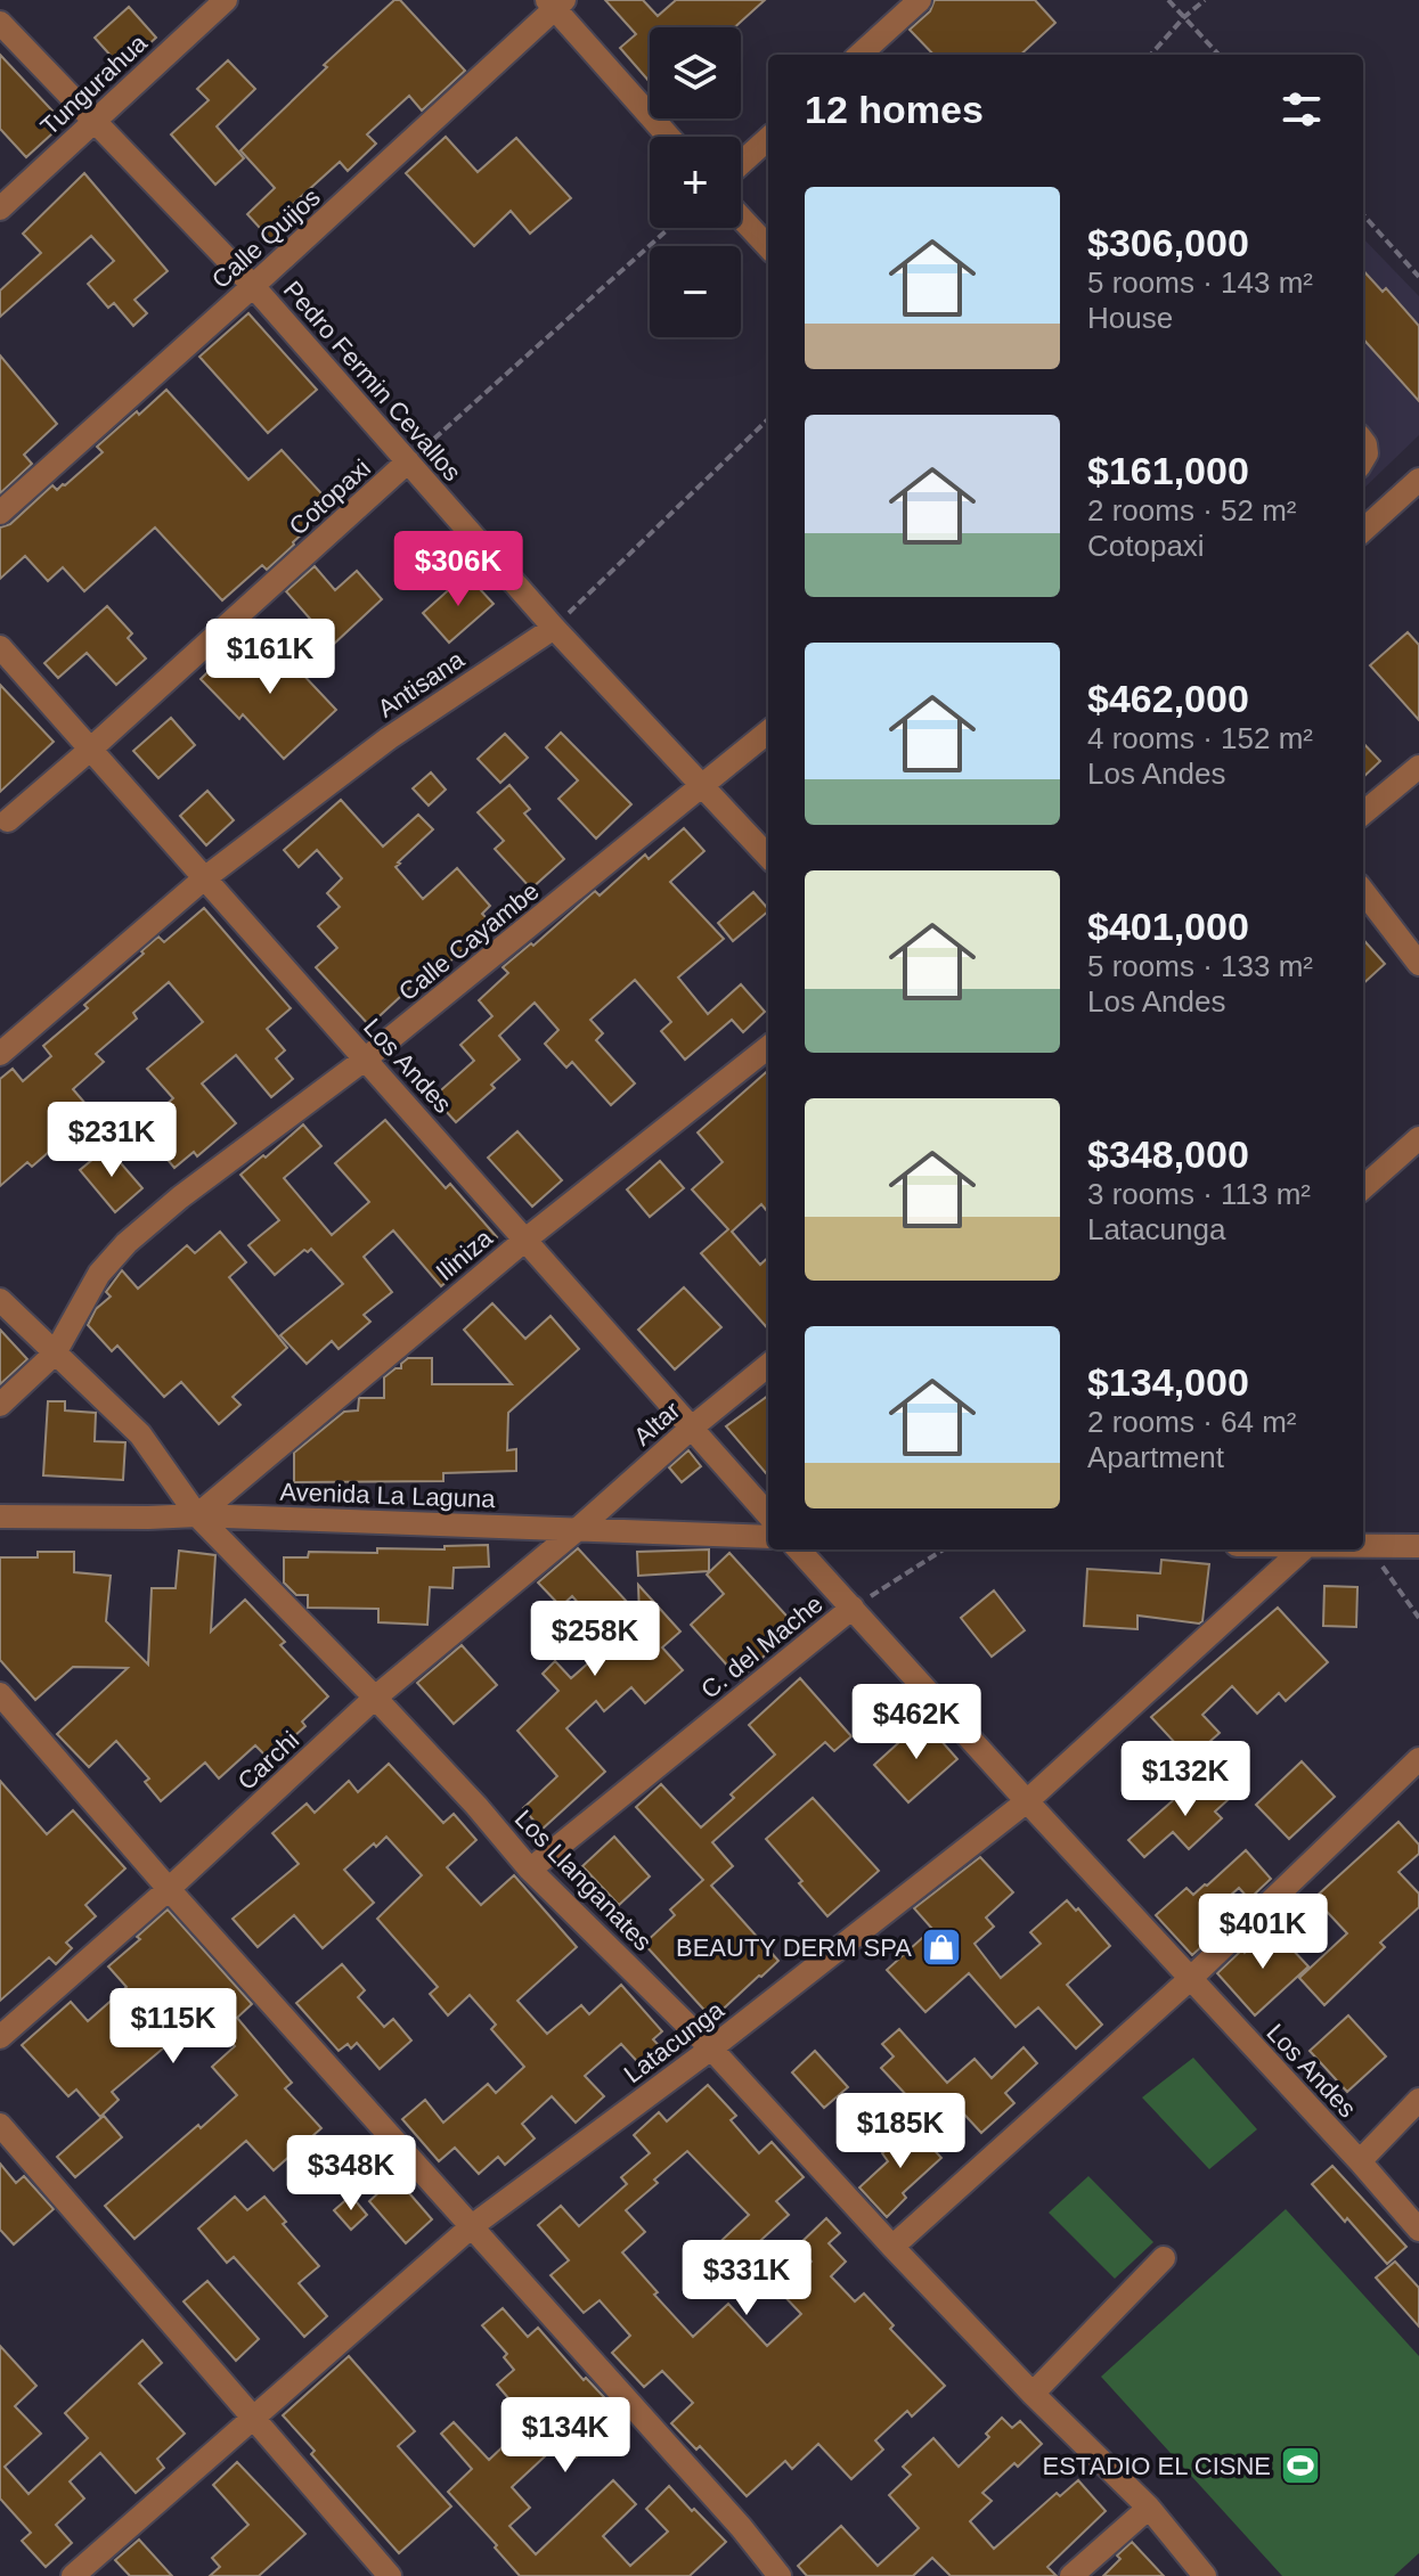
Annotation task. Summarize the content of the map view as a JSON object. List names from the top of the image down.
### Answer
{
  "streets": {
    "street": [
      "Tungurahua",
      "Calle Quijos",
      "Pedro Fermin Cevallos",
      "Cotopaxi",
      "Antisana",
      "Calle Cayambe",
      "Los Andes",
      "Iliniza",
      "Altar",
      "Avenida La Laguna",
      "C. del Mache",
      "Carchi",
      "Los Llanganates",
      "Latacunga"
    ]
  },
  "crossings": [
    ["Tungurahua", "Pedro Fermin Cevallos"],
    ["Calle Quijos", "Pedro Fermin Cevallos"],
    ["Pedro Fermin Cevallos", "Cotopaxi"],
    ["Pedro Fermin Cevallos", "Antisana"],
    ["Pedro Fermin Cevallos", "Calle Cayambe"],
    ["Cotopaxi", "Los Andes"],
    ["Antisana", "Los Andes"],
    ["Calle Cayambe", "Los Andes"],
    ["Calle Cayambe", "Los Llanganates"],
    ["Los Andes", "Iliniza"],
    ["Los Andes", "Altar"],
    ["Los Andes", "C. del Mache"],
    ["Los Andes", "Latacunga"],
    ["Iliniza", "Avenida La Laguna"],
    ["Iliniza", "Los Llanganates"],
    ["Altar", "Avenida La Laguna"],
    ["Altar", "Carchi"],
    ["Avenida La Laguna", "Carchi"],
    ["Avenida La Laguna", "Los Llanganates"],
    ["C. del Mache", "Los Llanganates"],
    ["Carchi", "Los Llanganates"],
    ["Los Llanganates", "Latacunga"]
  ],
  "places": {
    "shop": ["BEAUTY DERM SPA"],
    "sports": ["ESTADIO EL CISNE"]
  },
  "page": {
    "map_buttons": ["+", "−"],
    "heading": "12 homes",
    "list": [
      {
        "name": "$306,000",
        "note": "5 rooms · 143 m² · House"
      },
      {
        "name": "$161,000",
        "note": "2 rooms · 52 m² · Cotopaxi"
      },
      {
        "name": "$462,000",
        "note": "4 rooms · 152 m² · Los Andes"
      },
      {
        "name": "$401,000",
        "note": "5 rooms · 133 m² · Los Andes"
      },
      {
        "name": "$348,000",
        "note": "3 rooms · 113 m² · Latacunga"
      },
      {
        "name": "$134,000",
        "note": "2 rooms · 64 m² · Apartment"
      }
    ],
    "price": [
      "$306K",
      "$161K",
      "$231K",
      "$258K",
      "$462K",
      "$132K",
      "$401K",
      "$115K",
      "$185K",
      "$348K",
      "$331K",
      "$134K"
    ]
  }
}
